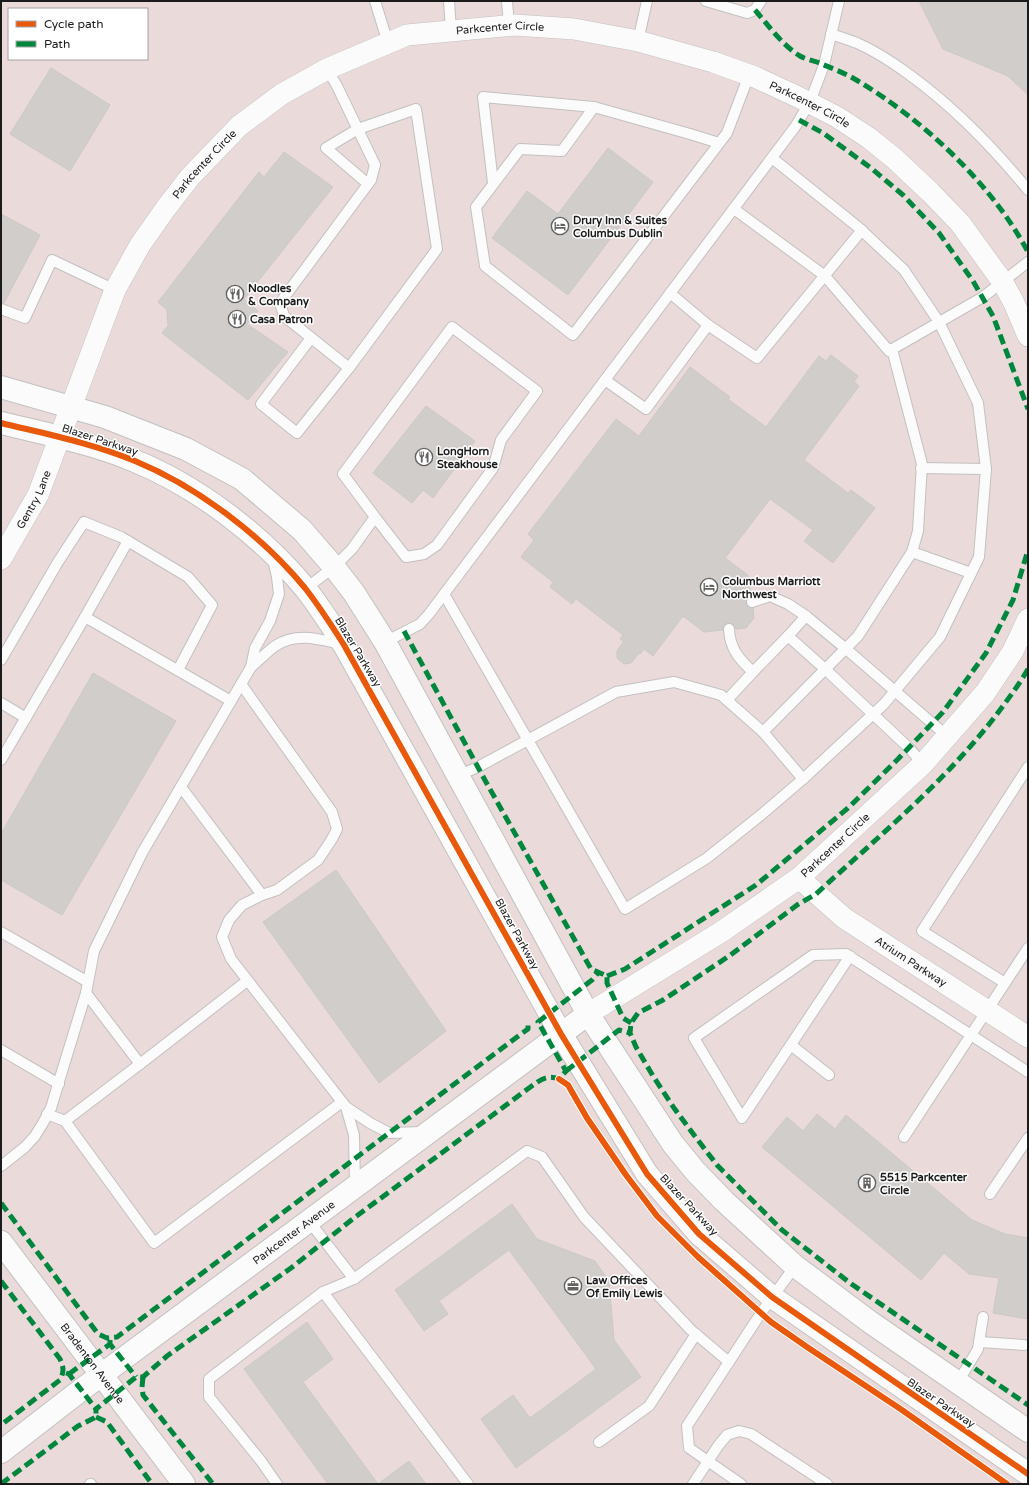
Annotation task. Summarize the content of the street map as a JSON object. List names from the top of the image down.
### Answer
{
  "streets": {
    "street": [
      "Parkcenter Circle",
      "Blazer Parkway",
      "Gentry Lane",
      "Atrium Parkway",
      "Parkcenter Avenue",
      "Bradenton Avenue"
    ]
  },
  "crossings": [
    ["Parkcenter Circle", "Blazer Parkway"],
    ["Parkcenter Circle", "Gentry Lane"],
    ["Parkcenter Circle", "Atrium Parkway"],
    ["Parkcenter Circle", "Parkcenter Avenue"],
    ["Blazer Parkway", "Gentry Lane"],
    ["Blazer Parkway", "Parkcenter Avenue"],
    ["Parkcenter Avenue", "Bradenton Avenue"]
  ],
  "places": {
    "hotel": ["Drury Inn & Suites Columbus Dublin", "Columbus Marriott Northwest"],
    "restaurant": ["Noodles & Company", "Casa Patron", "LongHorn Steakhouse"],
    "building": ["5515 Parkcenter Circle"],
    "office": ["Law Offices Of Emily Lewis"]
  },
  "legend": ["Cycle path", "Path"]
}
